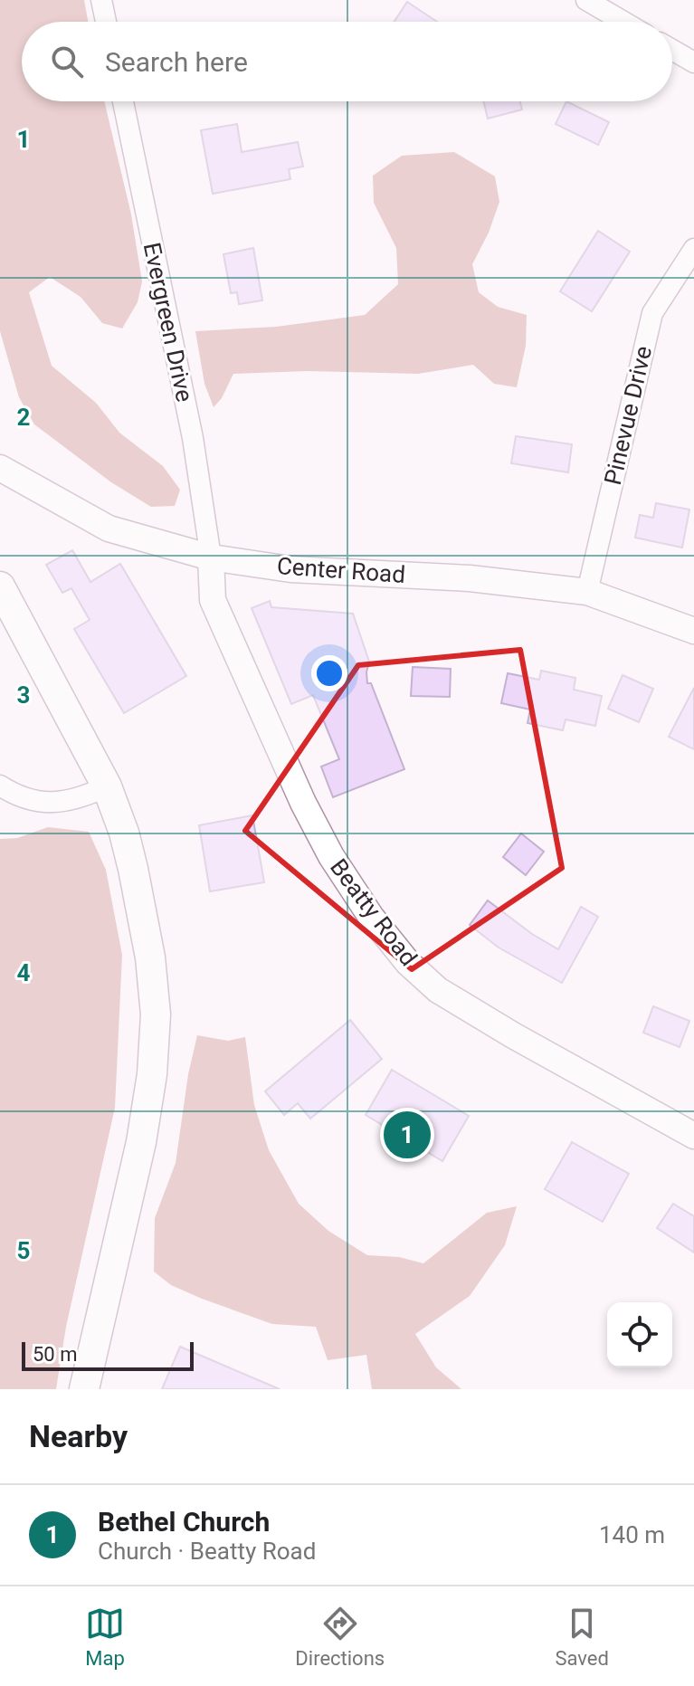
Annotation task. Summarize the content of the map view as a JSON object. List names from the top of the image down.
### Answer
{
  "streets": {
    "street": [
      "Evergreen Drive",
      "Pinevue Drive",
      "Center Road",
      "Beatty Road"
    ]
  },
  "crossings": [
    ["Evergreen Drive", "Center Road"],
    ["Evergreen Drive", "Beatty Road"],
    ["Pinevue Drive", "Center Road"],
    ["Center Road", "Beatty Road"]
  ],
  "scale_bar": "50 m",
  "page": {
    "search": "Search here",
    "pins": "1",
    "scale": "50 m",
    "heading": "Nearby",
    "list": [
      {
        "mark": "1",
        "name": "Bethel Church",
        "note": "Church · Beatty Road",
        "value": "140 m"
      }
    ],
    "nav": ["Map", "Directions", "Saved"]
  },
  "grid": {
    "rows": [
      "1",
      "2",
      "3",
      "4",
      "5"
    ]
  }
}
